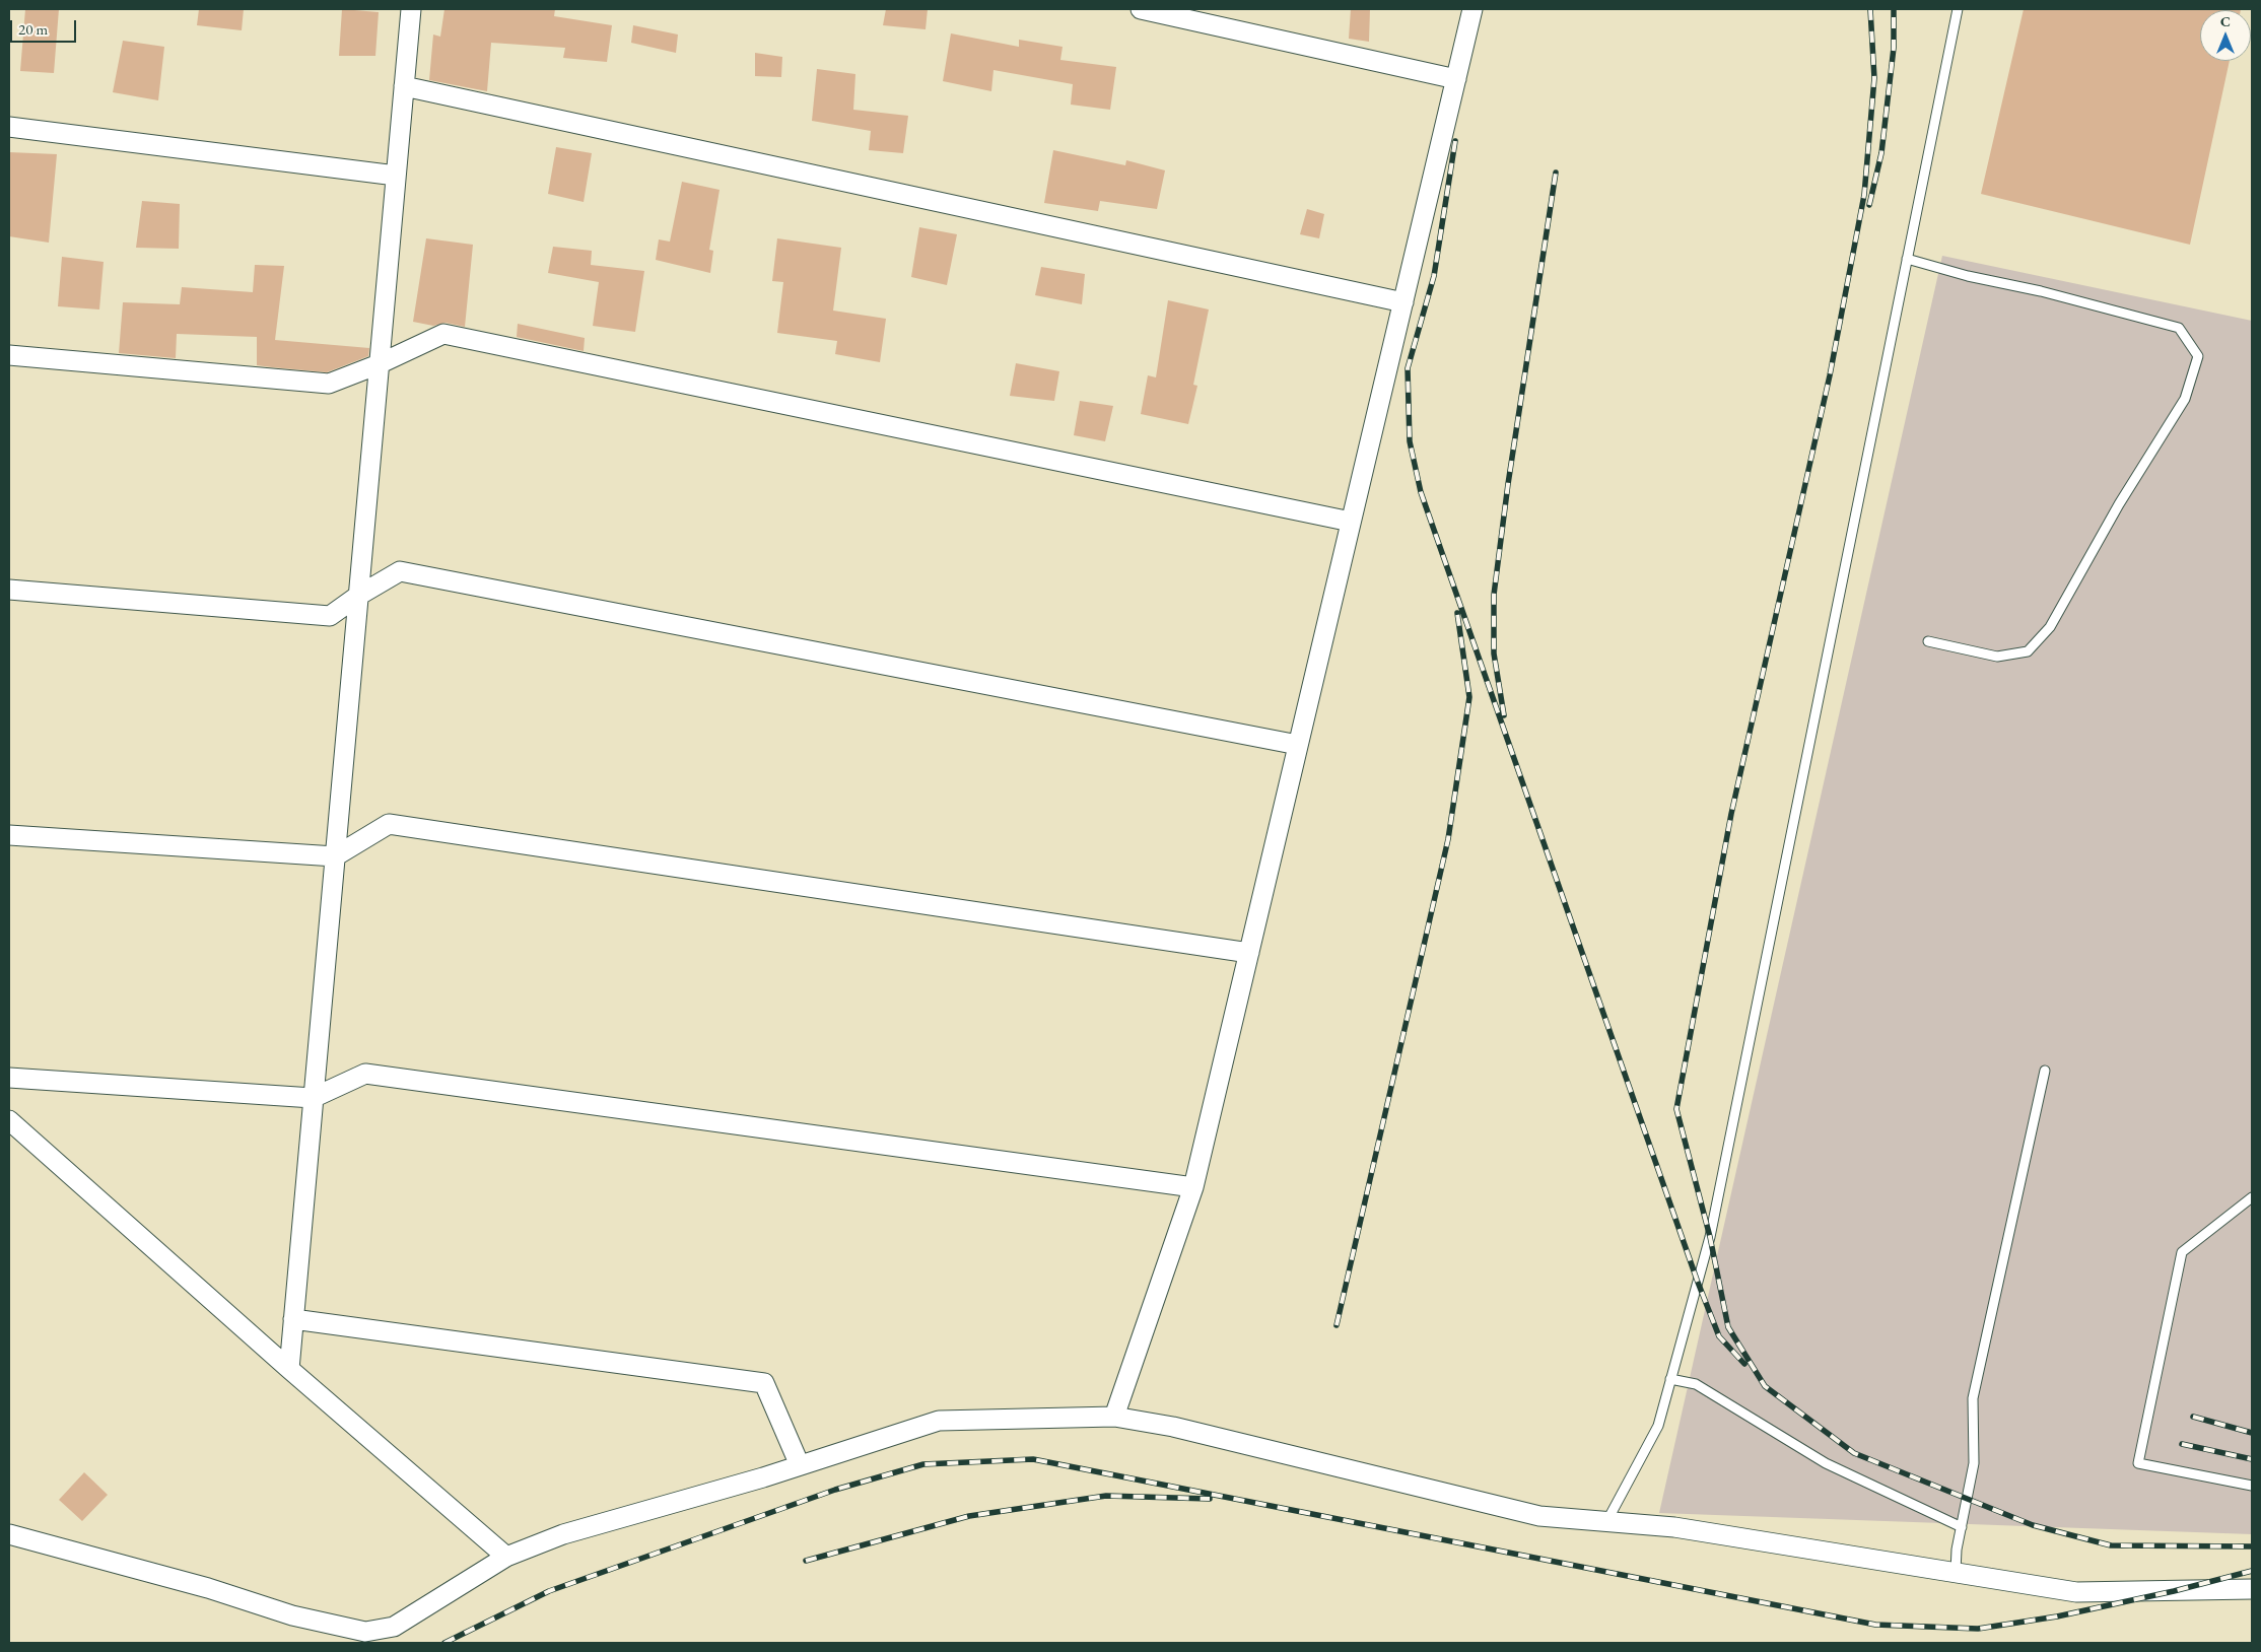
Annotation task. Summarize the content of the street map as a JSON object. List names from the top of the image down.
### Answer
{
  "scale_bar": "20 m",
  "north": "top"
}
